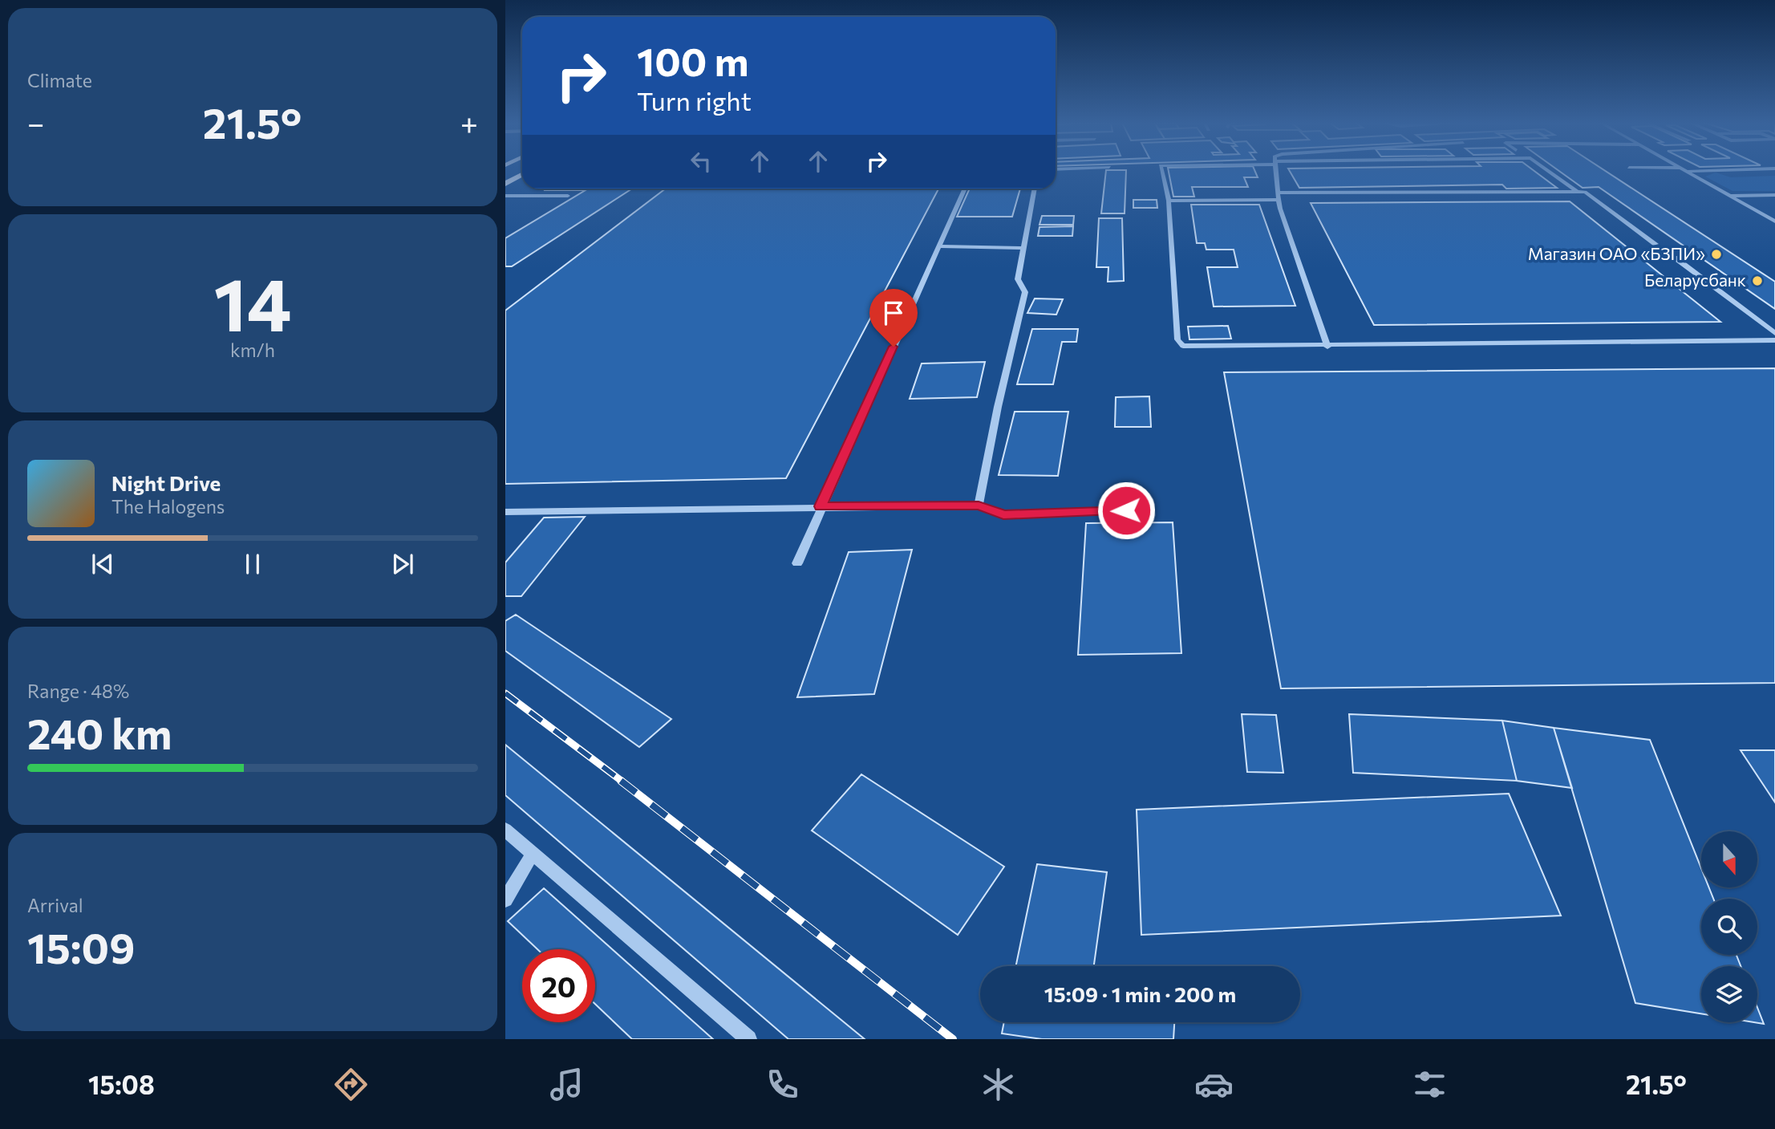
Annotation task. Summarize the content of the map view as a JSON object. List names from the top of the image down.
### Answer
{
  "places": ["Магазин ОАО «БЗПИ»", "Беларусбанк"],
  "north": "bottom",
  "page": {
    "tile": [
      "Climate",
      ["14", "km/h"],
      ["Range · 48%", "240 km"],
      ["Arrival", "15:09"]
    ],
    "turn": ["100 m", "Turn right"],
    "heat": ["−", "21.5°", "+"],
    "song": ["Night Drive", "The Halogens"],
    "limit": "20",
    "trip": "15:09 · 1 min · 200 m",
    "tabs": ["15:08", "21.5°"]
  }
}
